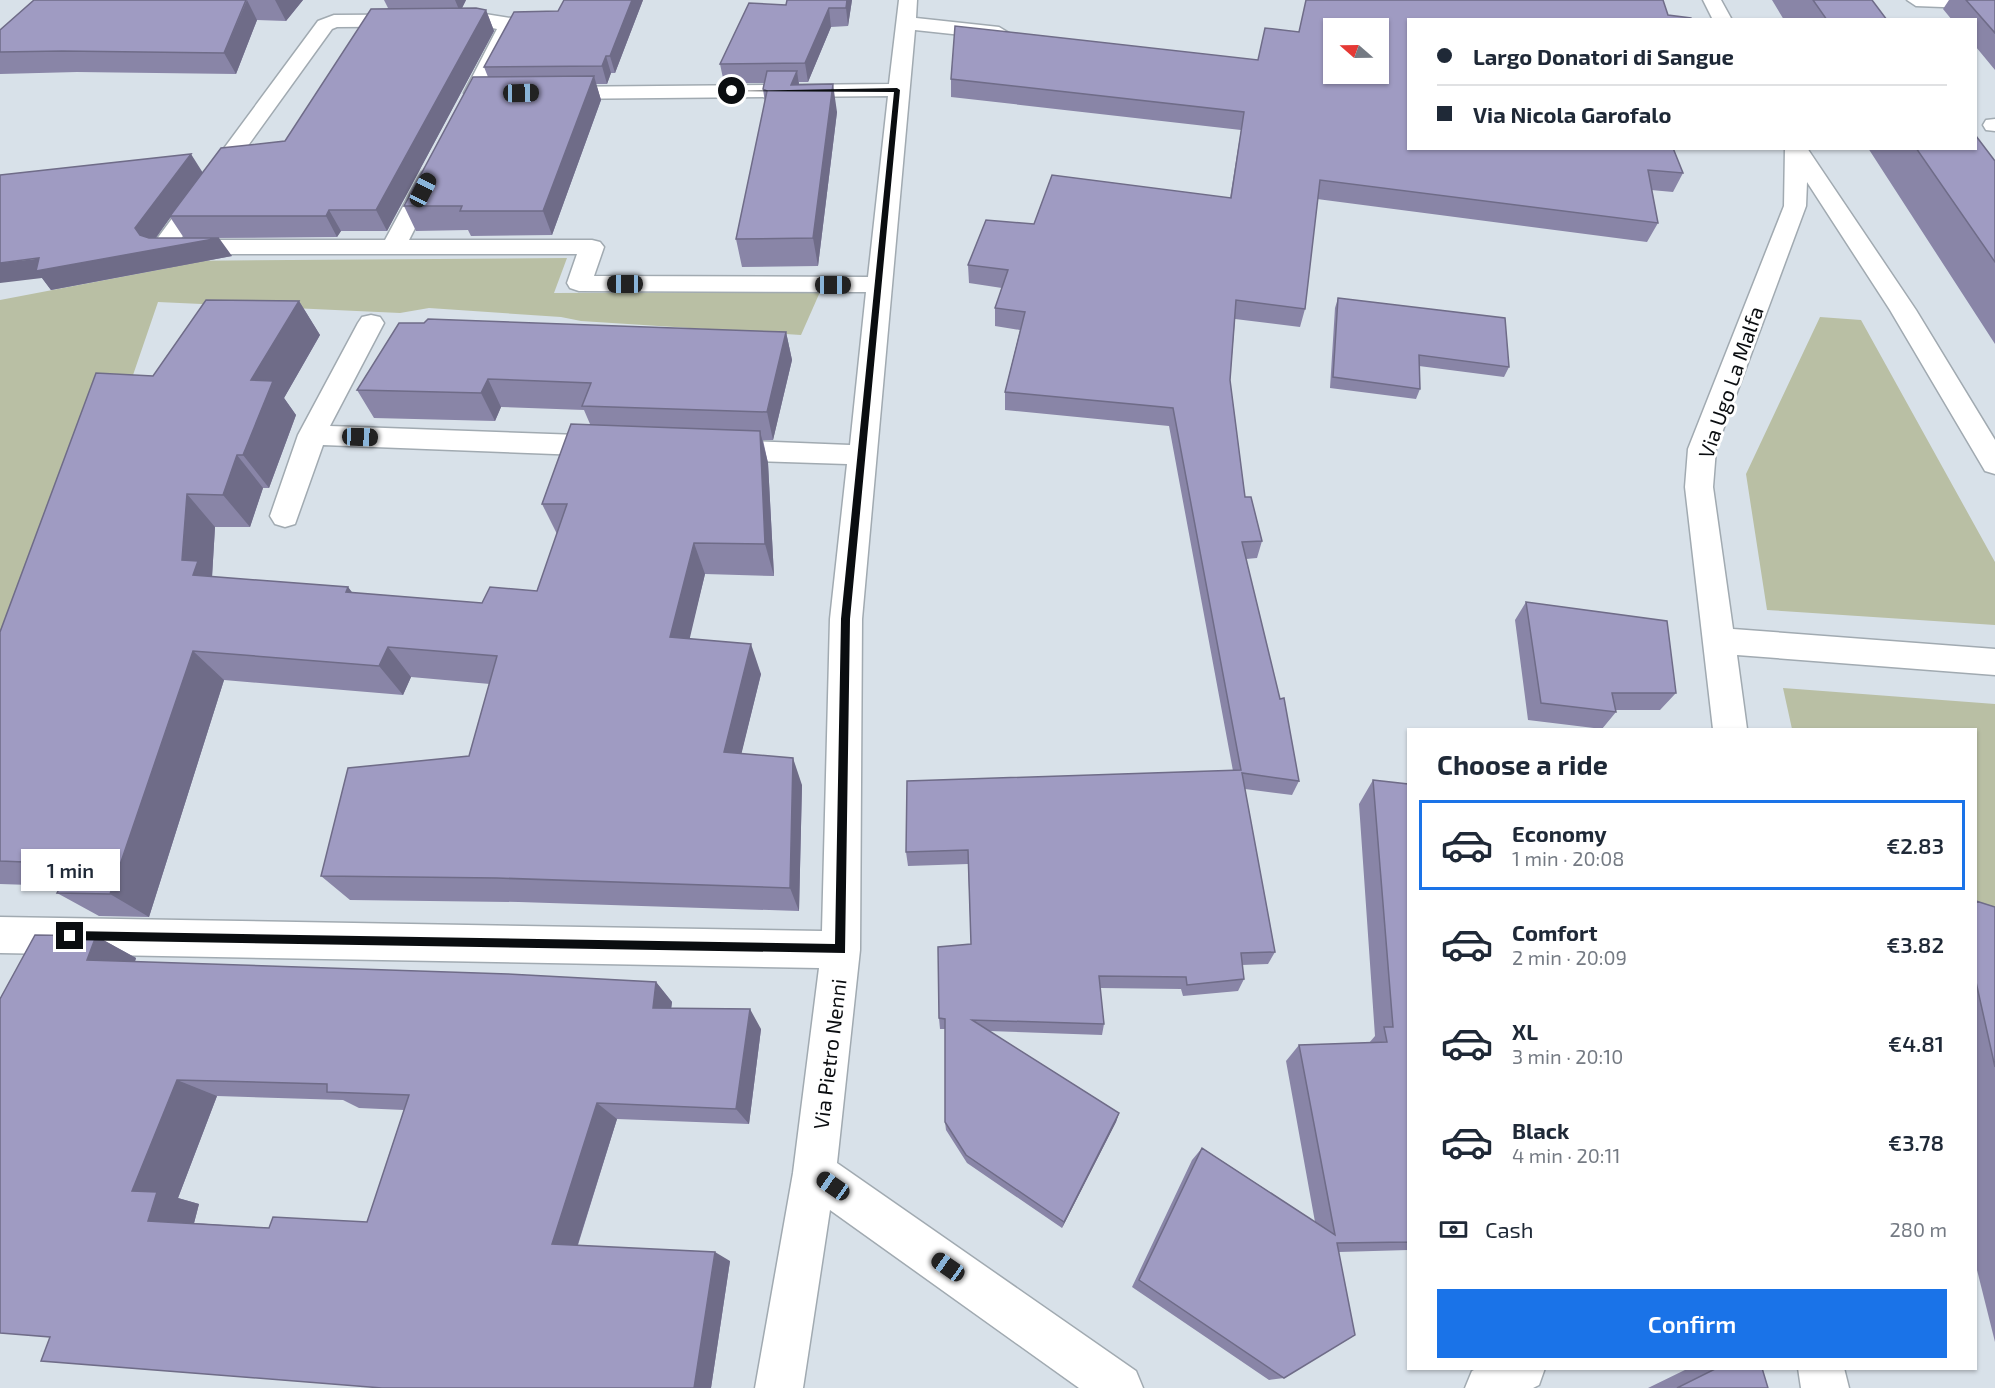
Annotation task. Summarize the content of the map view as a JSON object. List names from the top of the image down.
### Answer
{
  "streets": {
    "street": ["Via Ugo La Malfa", "Via Pietro Nenni"]
  },
  "north": "left",
  "page": {
    "banner": ["Largo Donatori di Sangue", "Via Nicola Garofalo"],
    "heading": "Choose a ride",
    "list": [
      {
        "name": "Economy",
        "note": "1 min · 20:08",
        "value": "€2.83"
      },
      {
        "name": "Comfort",
        "note": "2 min · 20:09",
        "value": "€3.82"
      },
      {
        "name": "XL",
        "note": "3 min · 20:10",
        "value": "€4.81"
      },
      {
        "name": "Black",
        "note": "4 min · 20:11",
        "value": "€3.78"
      }
    ],
    "bubble": "1 min",
    "pay": ["Cash", "280 m"],
    "buttons": "Confirm"
  }
}
